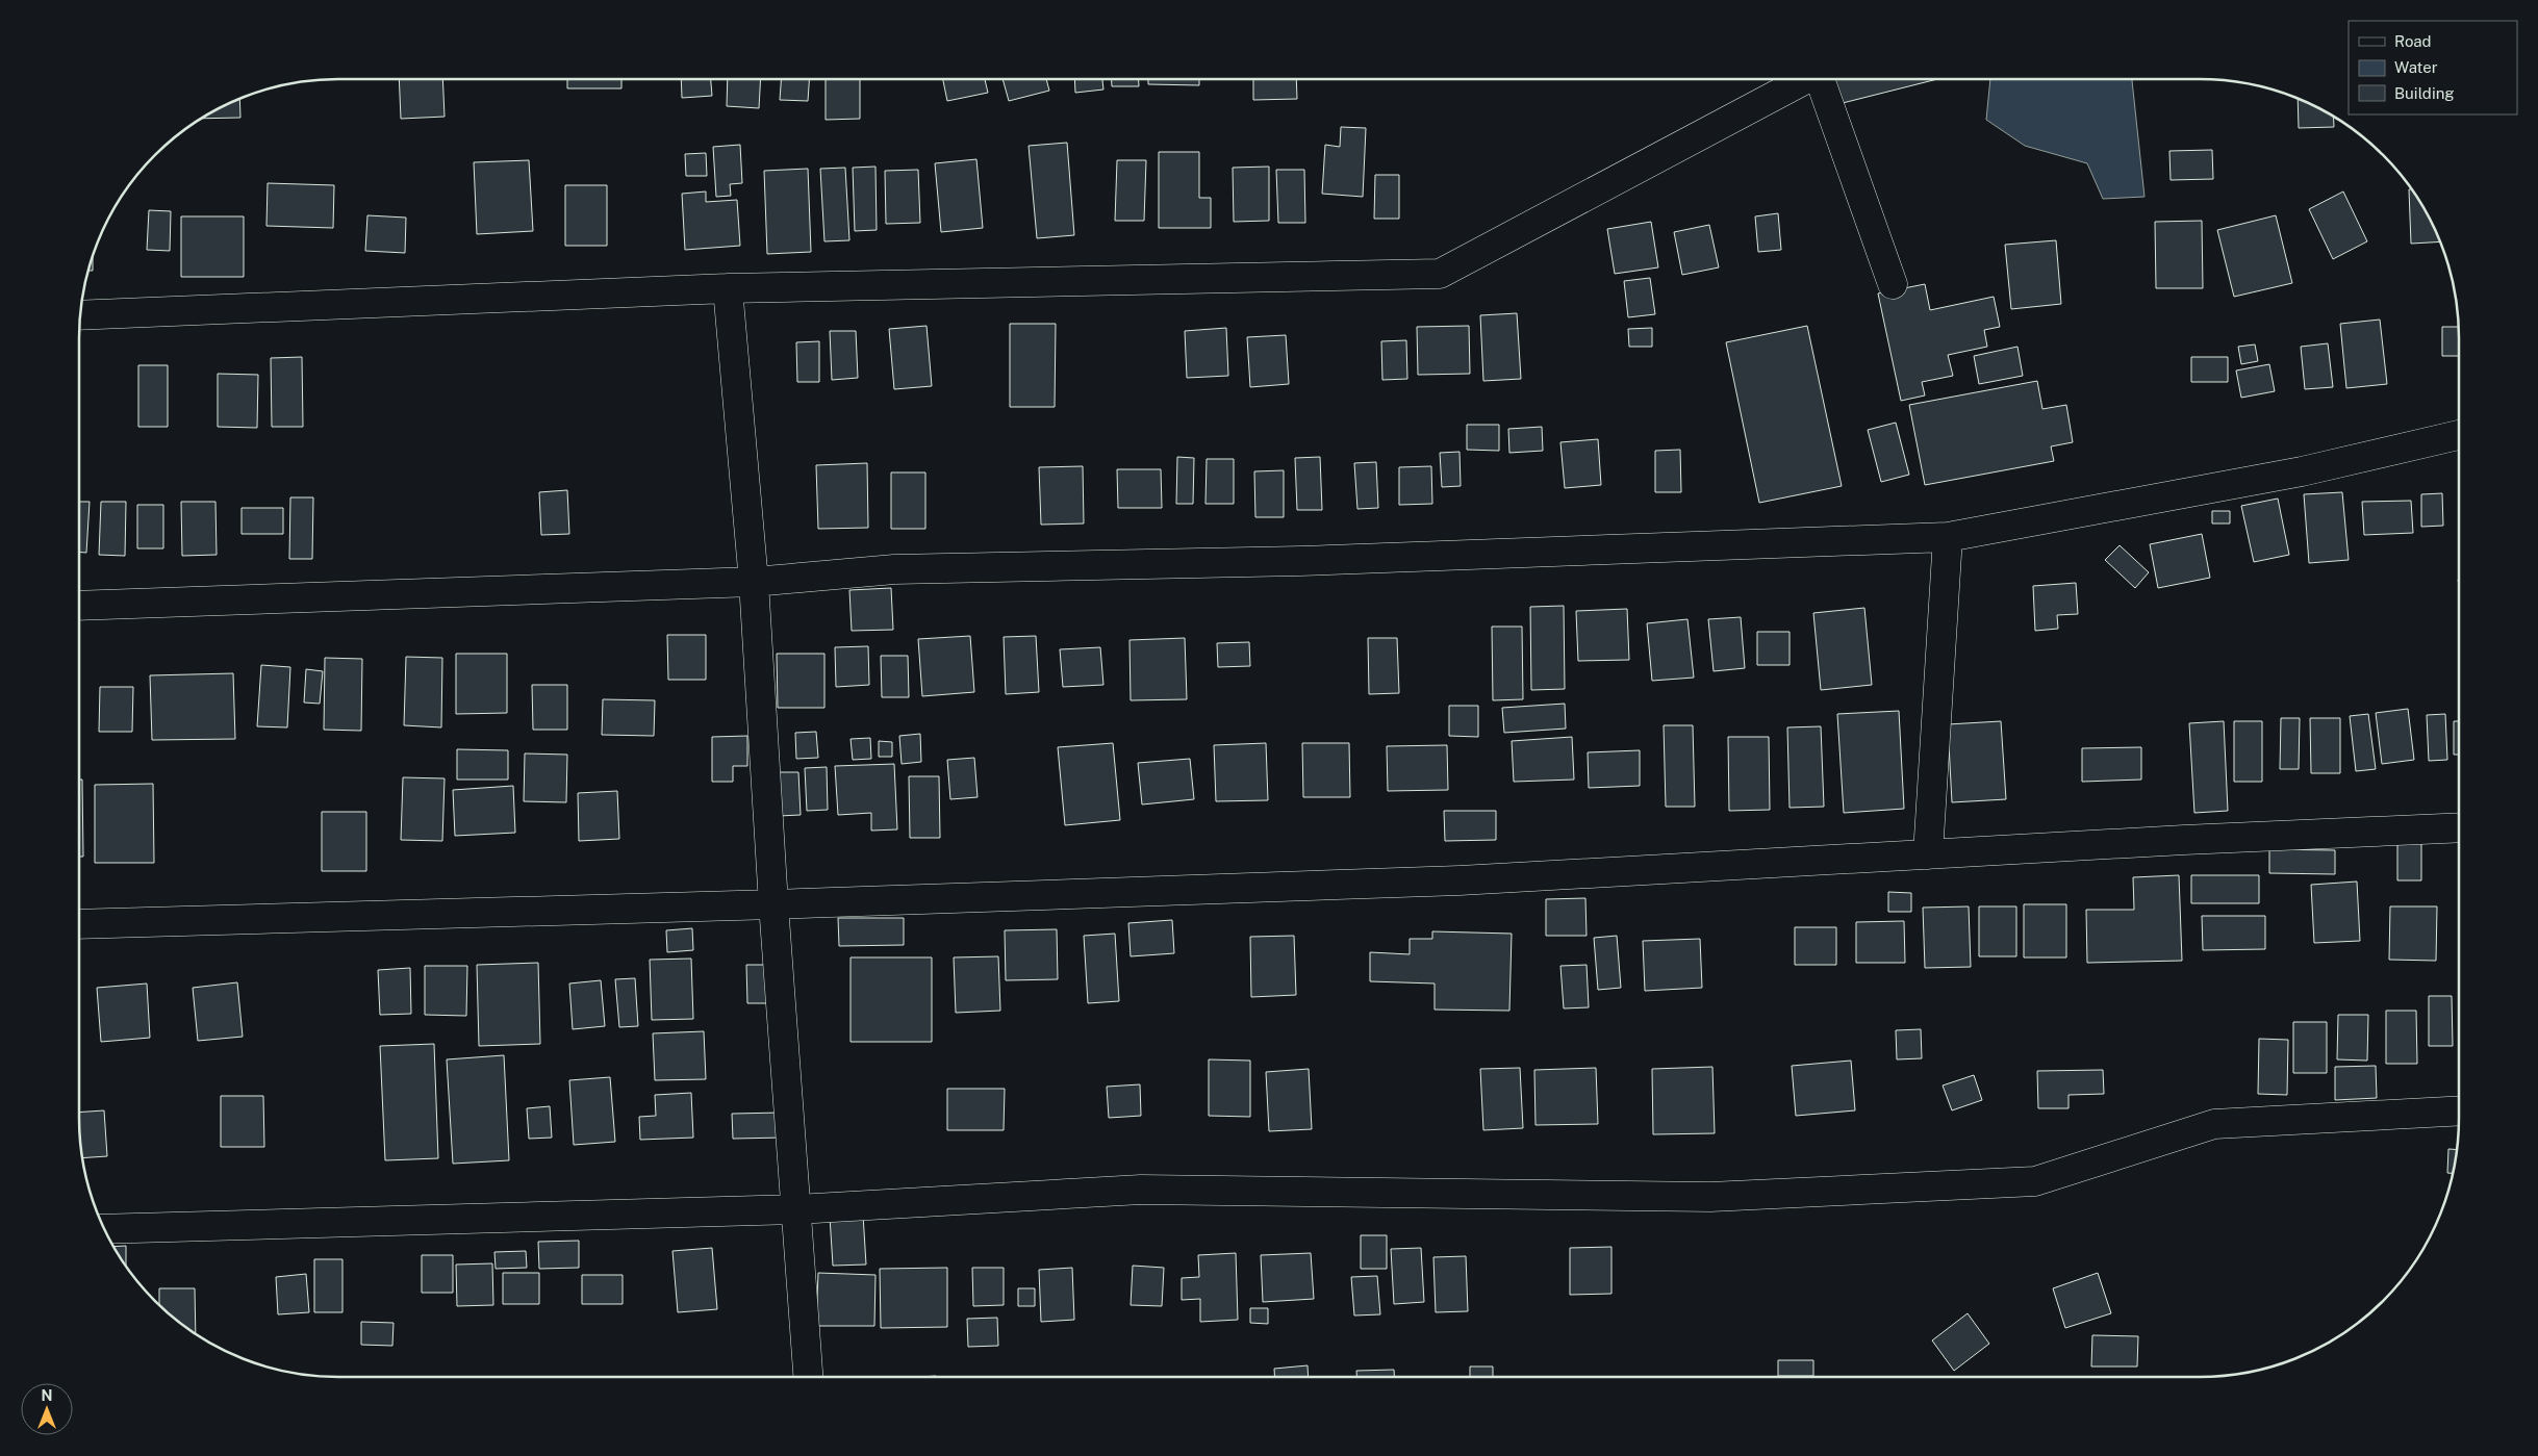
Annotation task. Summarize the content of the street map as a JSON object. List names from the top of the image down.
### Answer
{
  "legend": ["Road", "Water", "Building"],
  "north": "top"
}
